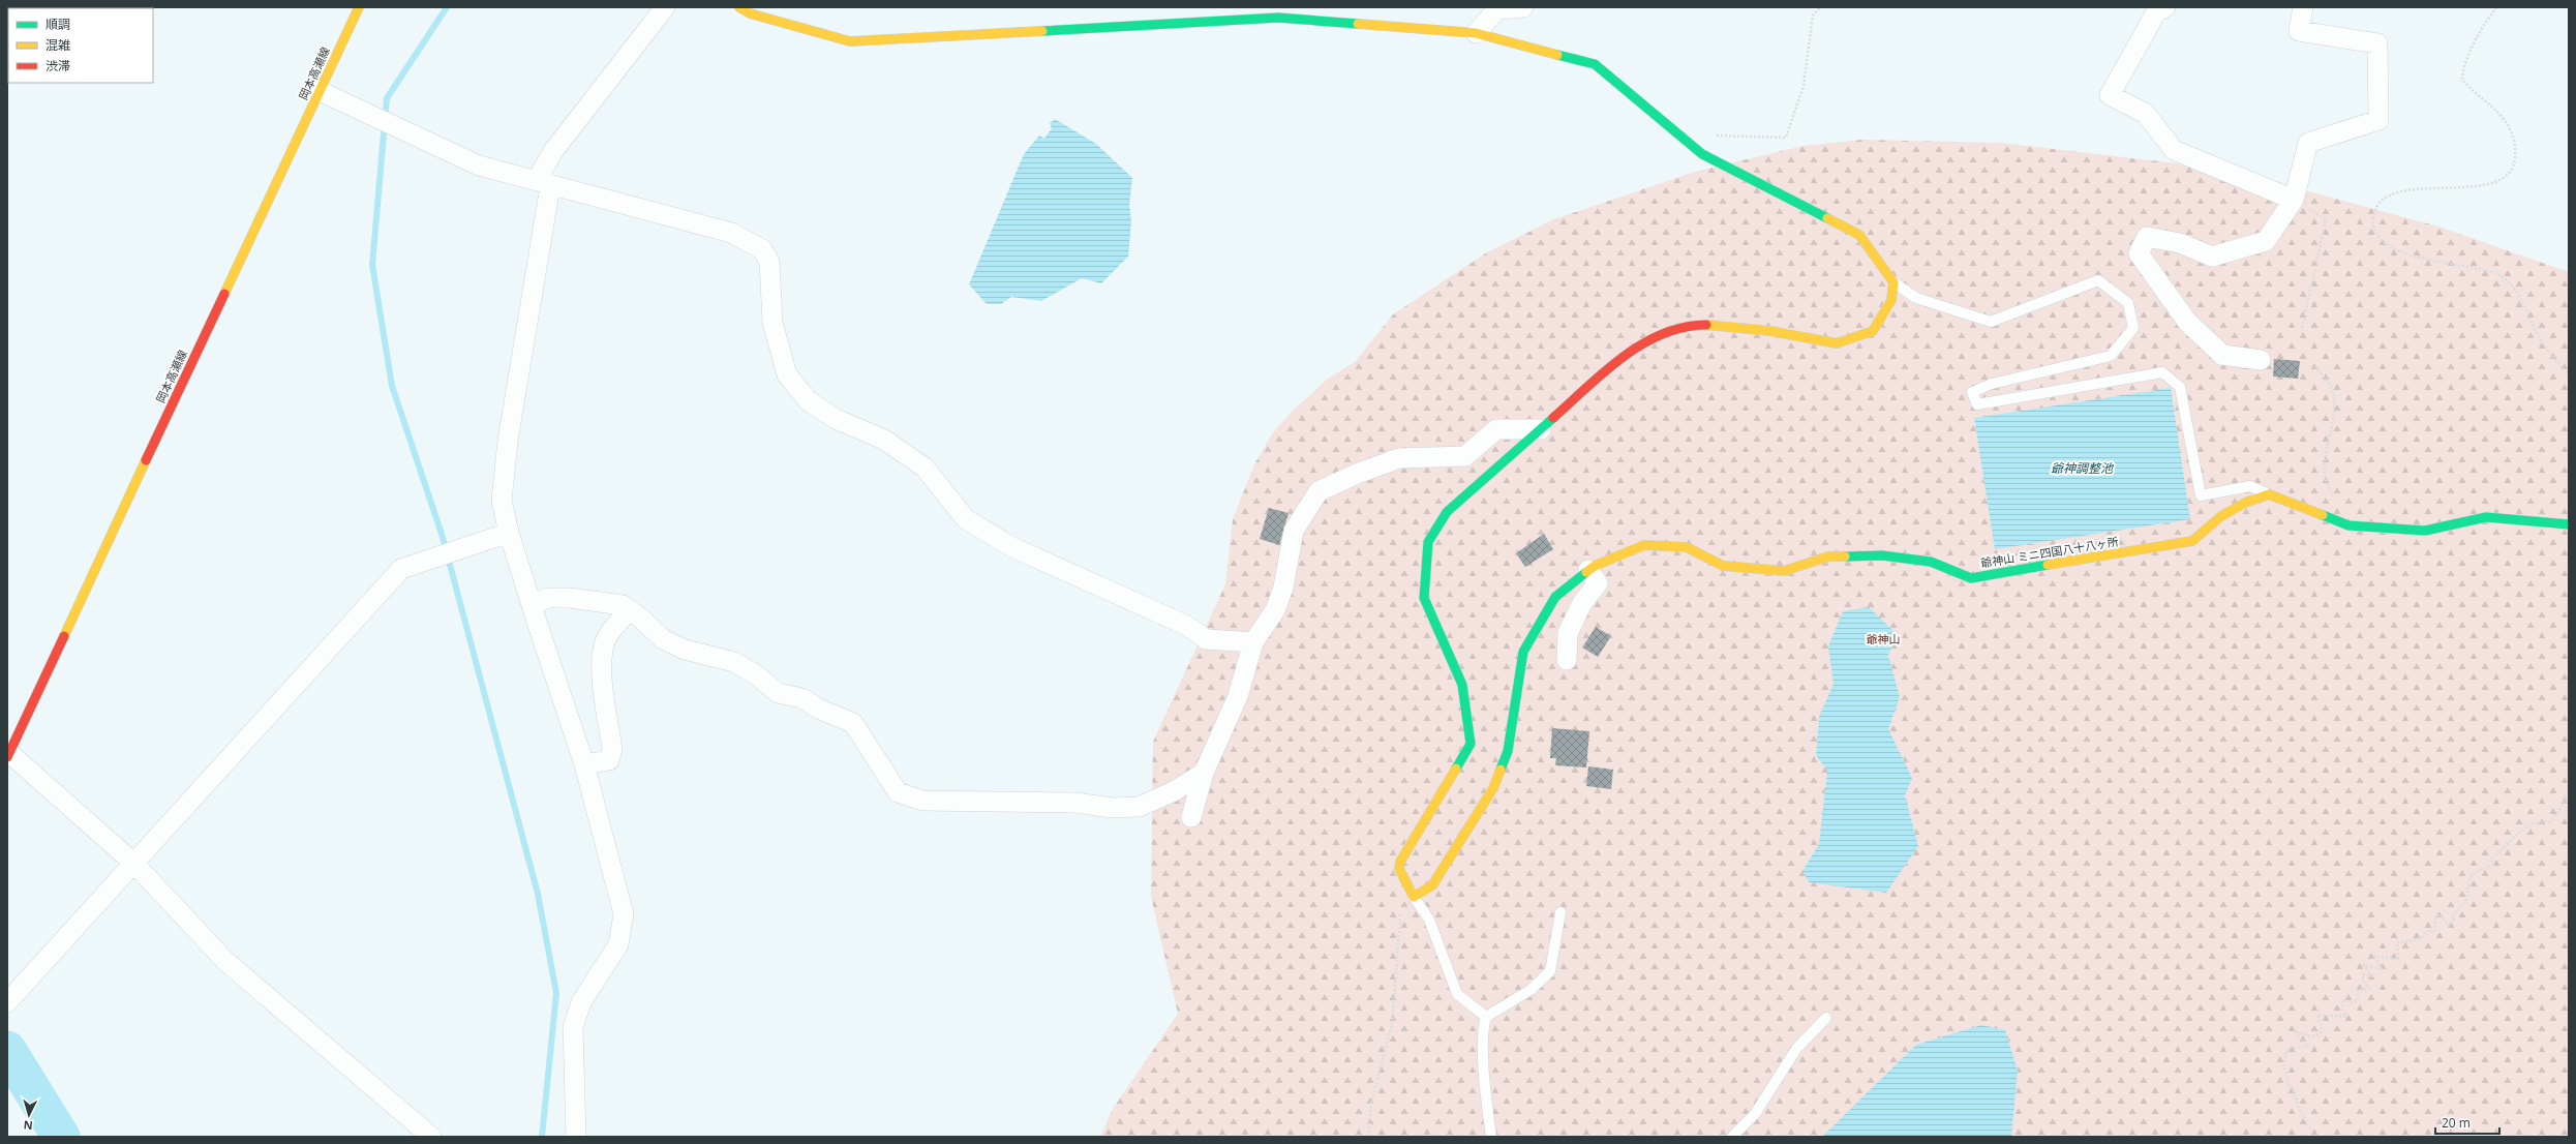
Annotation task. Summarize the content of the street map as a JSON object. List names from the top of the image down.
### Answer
{
  "streets": {
    "street": ["岡本高瀬線", "爺神山 ミニ四国八十八ヶ所"]
  },
  "water": ["爺神調整池"],
  "parks": ["爺神山"],
  "legend": ["順調", "混雑", "渋滞"],
  "scale_bar": "20 m",
  "north": "bottom"
}
